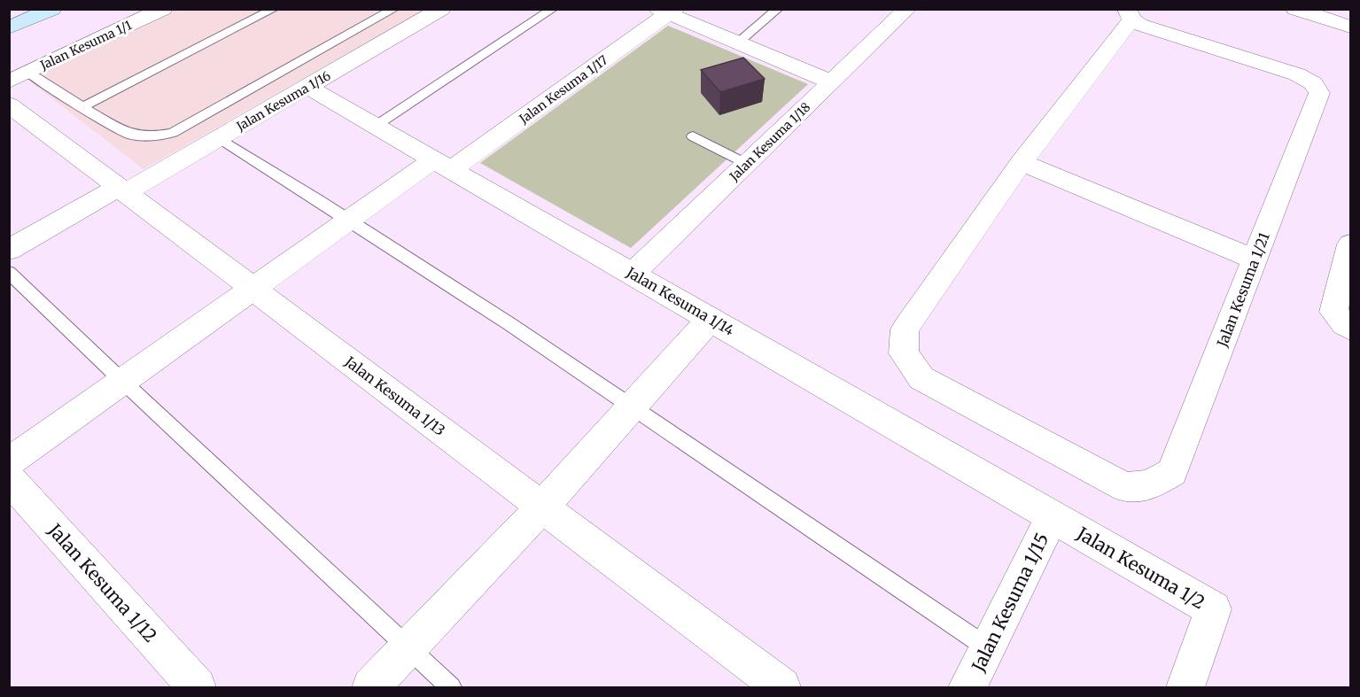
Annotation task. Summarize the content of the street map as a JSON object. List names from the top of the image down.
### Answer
{
  "streets": {
    "street": [
      "Jalan Kesuma 1/1",
      "Jalan Kesuma 1/17",
      "Jalan Kesuma 1/16",
      "Jalan Kesuma 1/18",
      "Jalan Kesuma 1/21",
      "Jalan Kesuma 1/14",
      "Jalan Kesuma 1/13",
      "Jalan Kesuma 1/2",
      "Jalan Kesuma 1/12",
      "Jalan Kesuma 1/15"
    ]
  },
  "crossings": [
    ["Jalan Kesuma 1/17", "Jalan Kesuma 1/14"],
    ["Jalan Kesuma 1/17", "Jalan Kesuma 1/13"],
    ["Jalan Kesuma 1/16", "Jalan Kesuma 1/14"],
    ["Jalan Kesuma 1/16", "Jalan Kesuma 1/13"],
    ["Jalan Kesuma 1/18", "Jalan Kesuma 1/14"],
    ["Jalan Kesuma 1/14", "Jalan Kesuma 1/2"],
    ["Jalan Kesuma 1/14", "Jalan Kesuma 1/15"],
    ["Jalan Kesuma 1/2", "Jalan Kesuma 1/15"]
  ]
}
